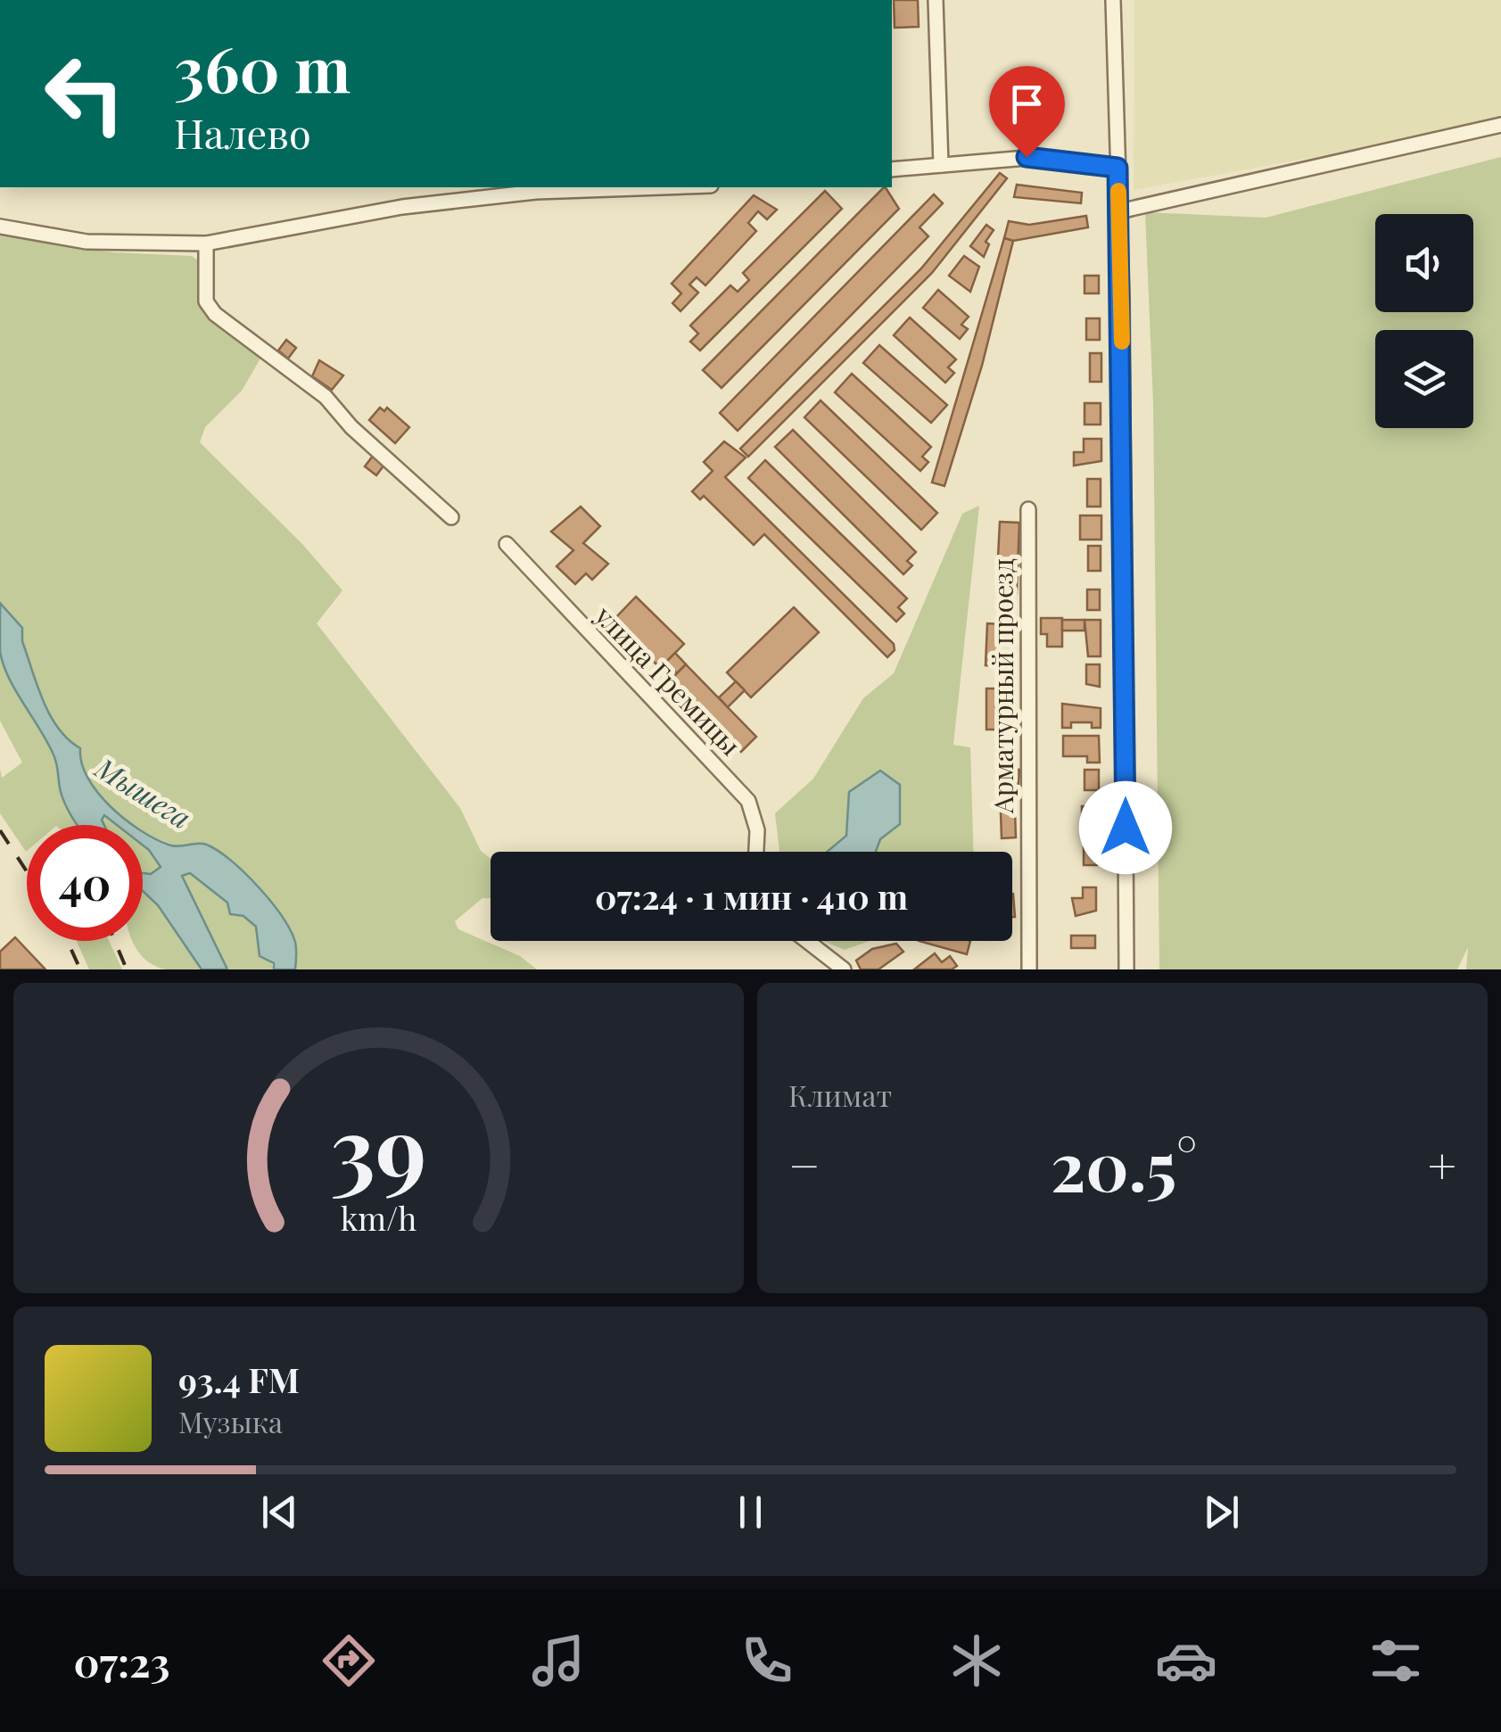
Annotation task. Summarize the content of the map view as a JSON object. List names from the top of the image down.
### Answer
{
  "streets": {
    "street": ["улица Гремицы", "Арматурный проезд"]
  },
  "water": ["Мышега"],
  "page": {
    "turn": ["360 m", "Налево"],
    "limit": "40",
    "trip": "07:24 · 1 мин · 410 m",
    "tile": "Климат",
    "heat": ["−", "20.5°", "+"],
    "song": ["93.4 FM", "Музыка"],
    "tabs": "07:23",
    "gauge": ["39", "km/h"]
  }
}
